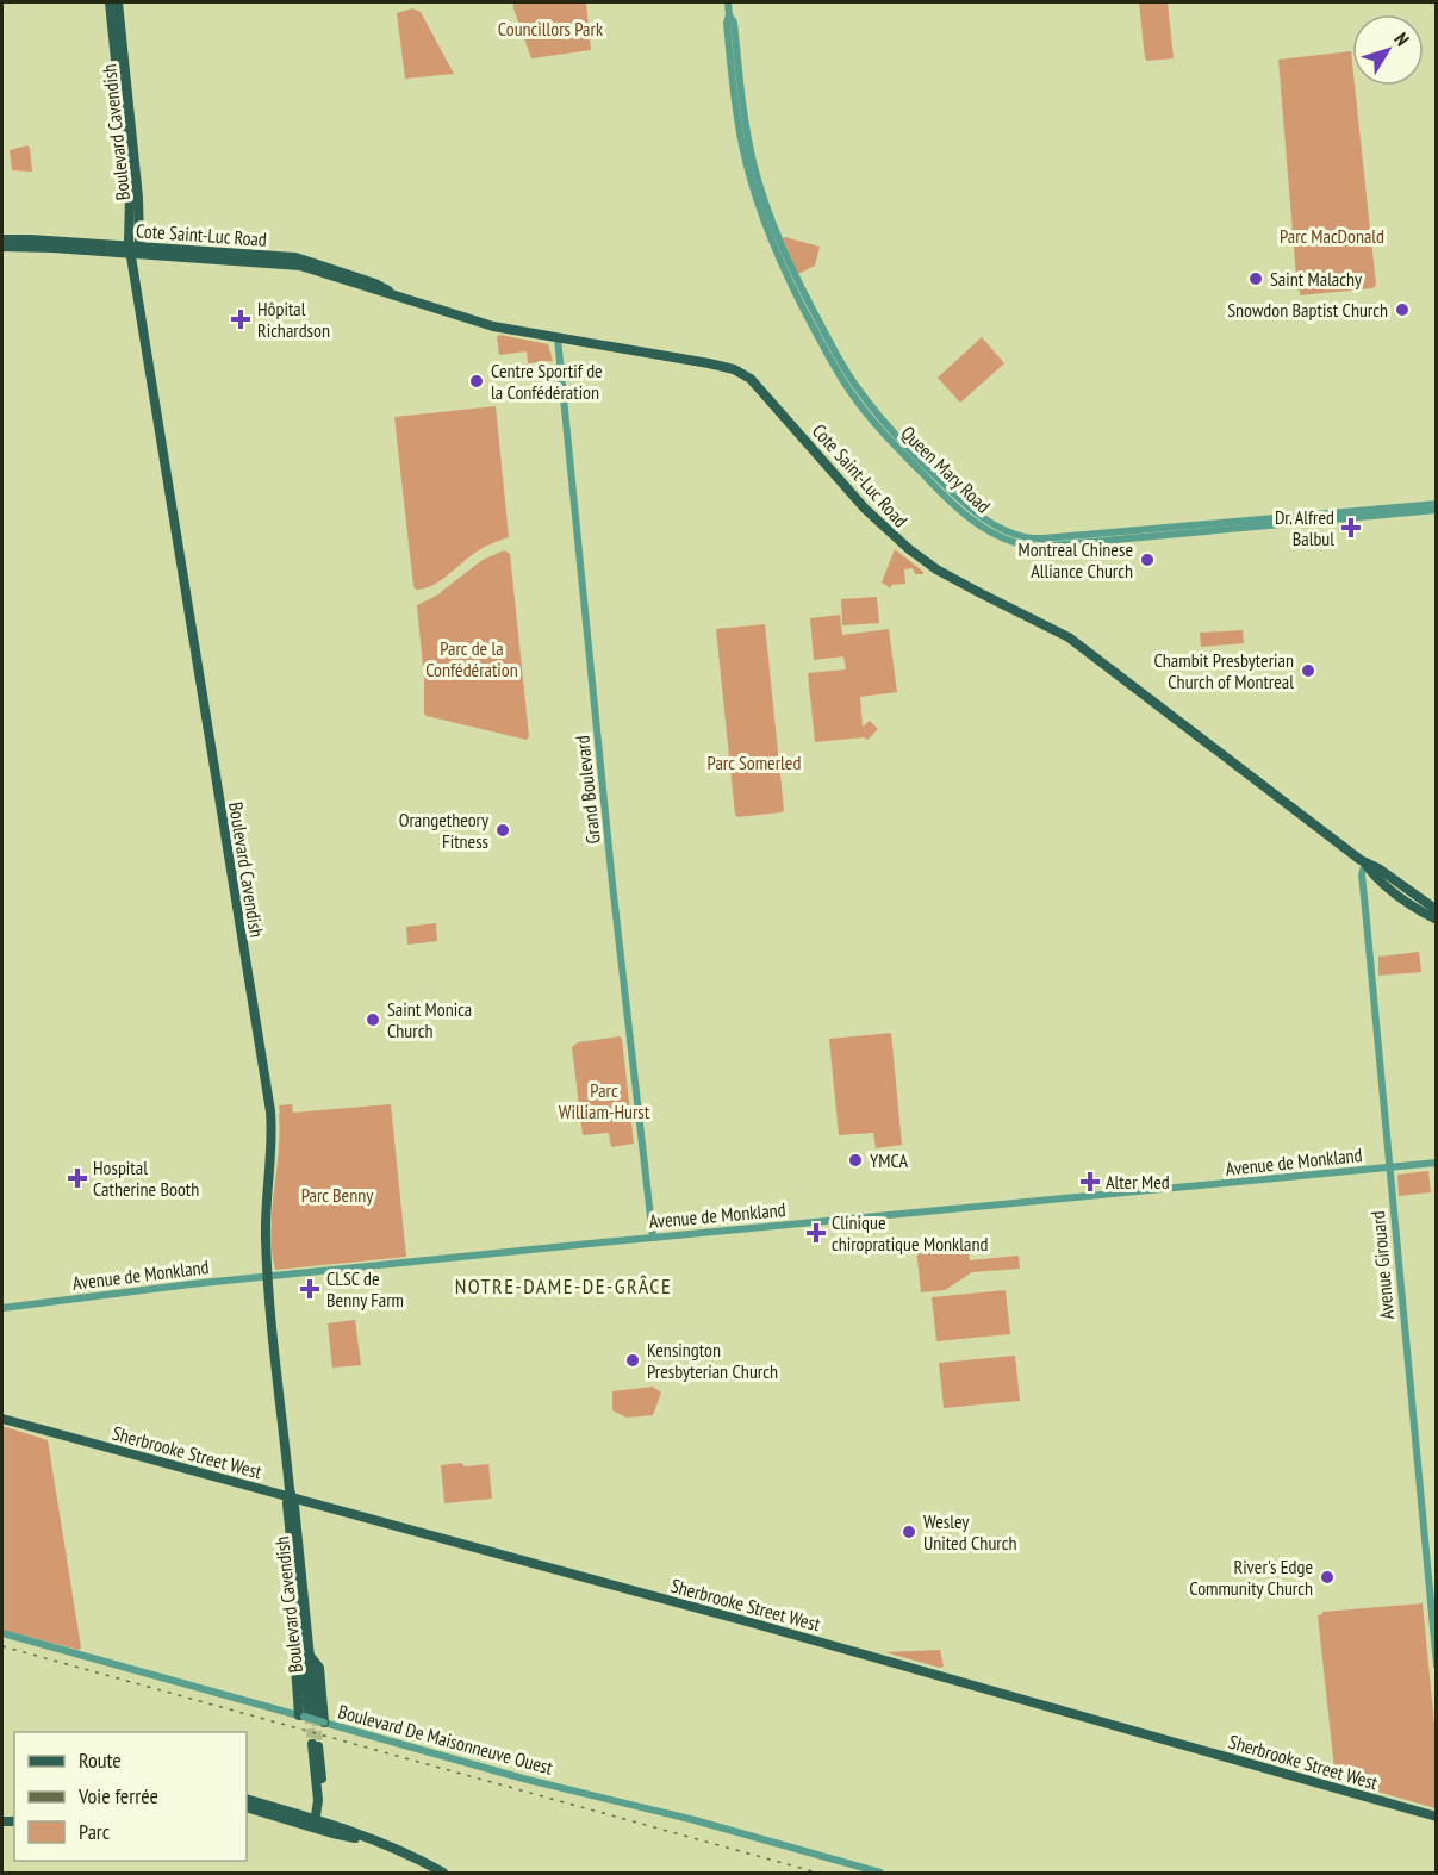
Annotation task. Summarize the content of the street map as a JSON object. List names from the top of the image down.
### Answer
{
  "streets": {
    "main road": ["Boulevard Cavendish", "Cote Saint-Luc Road", "Sherbrooke Street West"],
    "street": [
      "Queen Mary Road",
      "Grand Boulevard",
      "Avenue de Monkland",
      "Avenue Girouard",
      "Boulevard De Maisonneuve Ouest"
    ]
  },
  "crossings": [
    ["Boulevard Cavendish", "Cote Saint-Luc Road"],
    ["Boulevard Cavendish", "Avenue de Monkland"],
    ["Boulevard Cavendish", "Sherbrooke Street West"],
    ["Cote Saint-Luc Road", "Grand Boulevard"],
    ["Cote Saint-Luc Road", "Avenue Girouard"],
    ["Grand Boulevard", "Avenue de Monkland"],
    ["Avenue de Monkland", "Avenue Girouard"]
  ],
  "districts": ["NOTRE-DAME-DE-GRÂCE"],
  "parks": [
    "Councillors Park",
    "Parc MacDonald",
    "Parc de la Confédération",
    "Parc Somerled",
    "Parc William-Hurst",
    "Parc Benny"
  ],
  "places": {
    "other": [
      "Saint Malachy",
      "Snowdon Baptist Church",
      "Centre Sportif de la Confédération",
      "Montreal Chinese Alliance Church",
      "Chambit Presbyterian Church of Montreal",
      "Orangetheory Fitness",
      "Saint Monica Church",
      "YMCA",
      "Kensington Presbyterian Church",
      "Wesley United Church",
      "River's Edge Community Church"
    ],
    "health": [
      "Hôpital Richardson",
      "Dr. Alfred Balbul",
      "Hospital Catherine Booth",
      "Alter Med",
      "Clinique chiropratique Monkland",
      "CLSC de Benny Farm"
    ]
  },
  "legend": ["Route", "Voie ferrée", "Parc"],
  "north": "top right"
}
